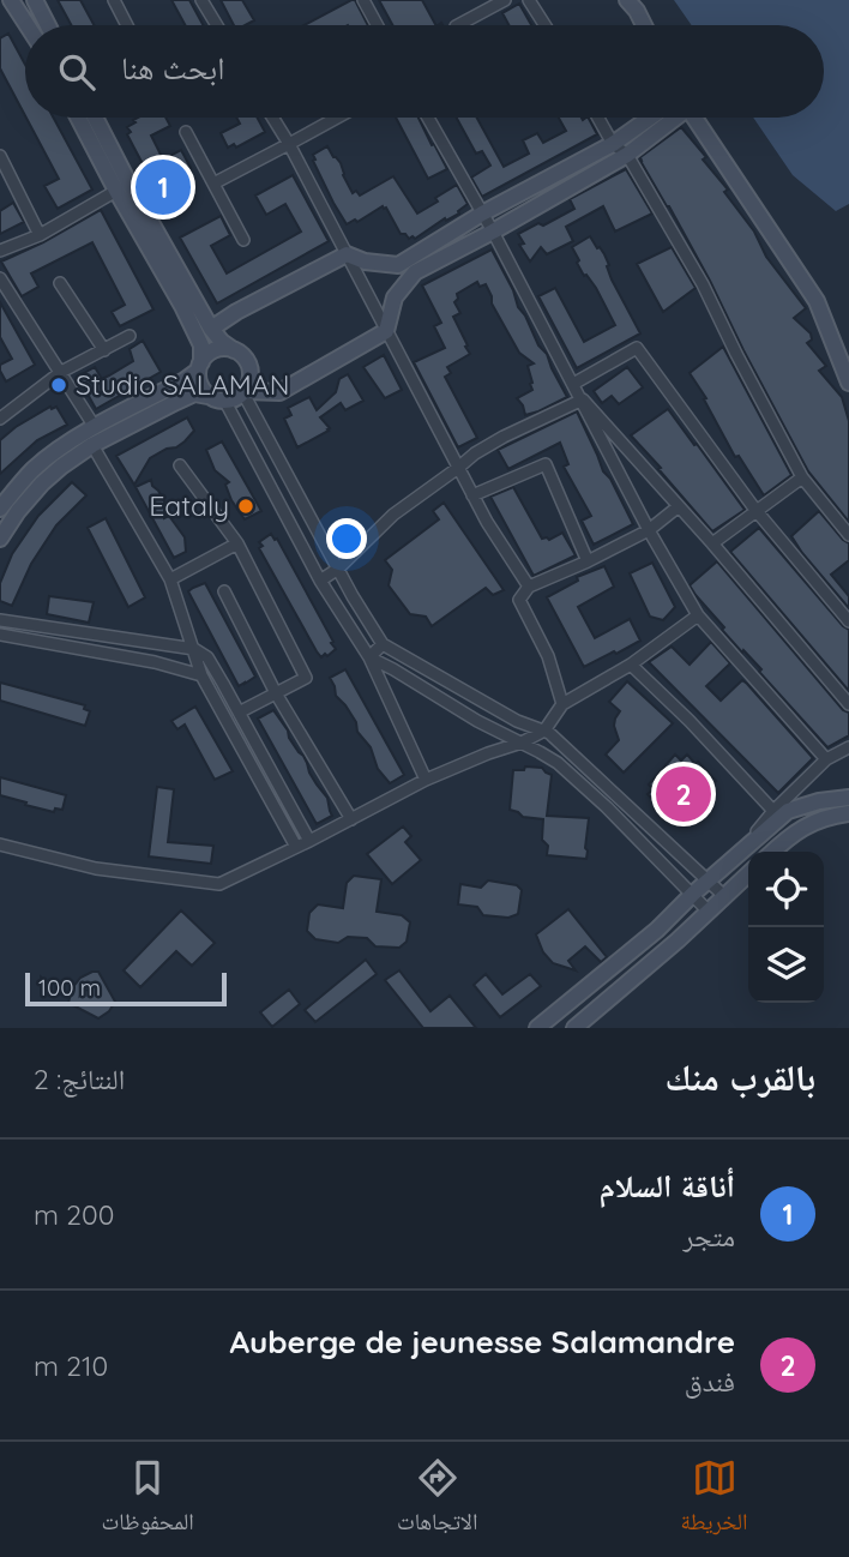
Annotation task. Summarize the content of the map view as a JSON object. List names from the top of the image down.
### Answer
{
  "places": ["Studio SALAMAN", "Eataly"],
  "scale_bar": "100 m",
  "page": {
    "search": "ابحث هنا",
    "pins": ["1", "2"],
    "scale": "100 m",
    "heading": ["بالقرب منك", "النتائج: 2"],
    "list": [
      {
        "mark": "1",
        "name": "أناقة السلام",
        "note": "متجر",
        "value": "200 m"
      },
      {
        "mark": "2",
        "name": "Auberge de jeunesse Salamandre",
        "note": "فندق",
        "value": "210 m"
      }
    ],
    "nav": ["الخريطة", "الاتجاهات", "المحفوظات"]
  }
}
